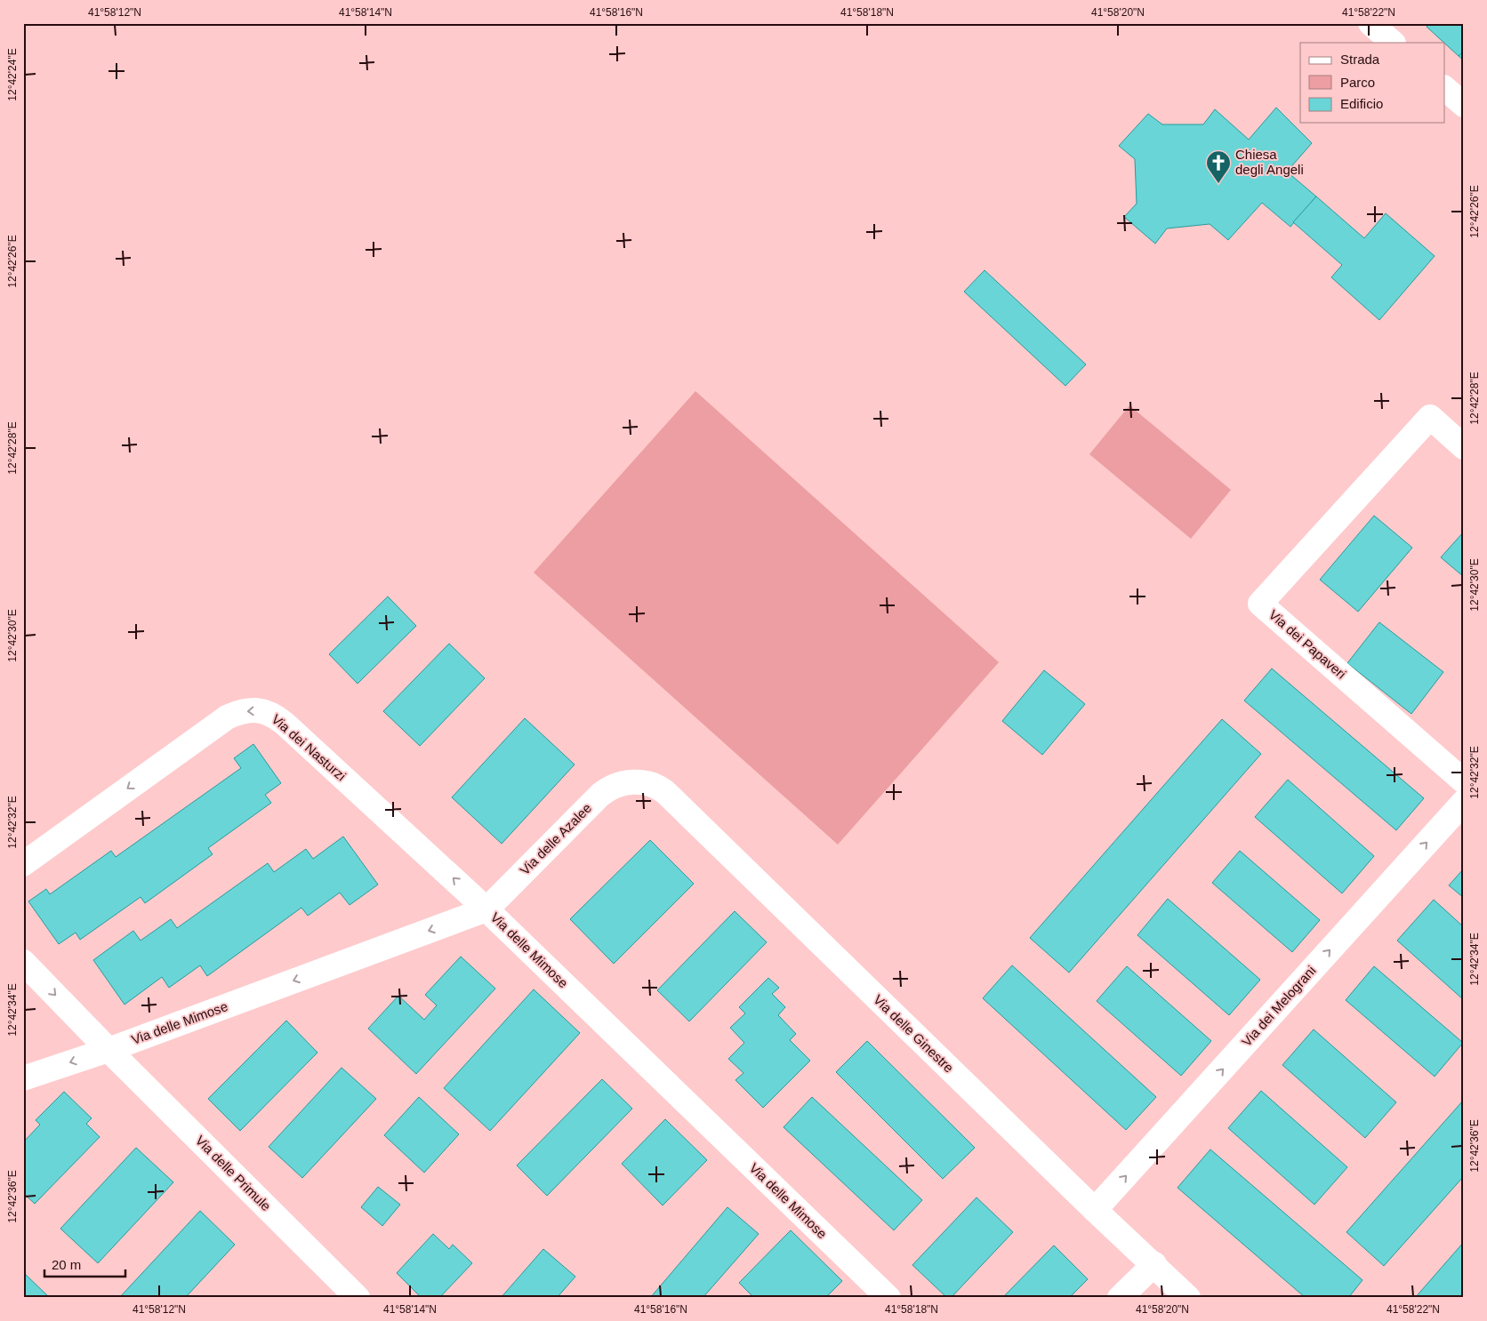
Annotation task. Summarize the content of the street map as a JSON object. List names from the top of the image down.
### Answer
{
  "streets": {
    "street": [
      "Via dei Papaveri",
      "Via dei Nasturzi",
      "Via delle Azalee",
      "Via delle Mimose",
      "Via dei Melograni",
      "Via delle Ginestre",
      "Via delle Primule"
    ]
  },
  "crossings": [
    ["Via dei Nasturzi", "Via delle Azalee"],
    ["Via dei Nasturzi", "Via delle Mimose"],
    ["Via delle Azalee", "Via delle Mimose"],
    ["Via delle Azalee", "Via delle Ginestre"],
    ["Via delle Mimose", "Via delle Primule"],
    ["Via dei Melograni", "Via delle Ginestre"]
  ],
  "one_way": ["Via delle Mimose", "Via dei Melograni"],
  "places": {
    "church": ["Chiesa degli Angeli"]
  },
  "legend": ["Strada", "Parco", "Edificio"],
  "scale_bar": "20 m",
  "coordinates": [
    "41°58'12\"N",
    "41°58'14\"N",
    "41°58'16\"N",
    "41°58'18\"N",
    "41°58'20\"N",
    "41°58'22\"N",
    "12°42'24\"E",
    "12°42'26\"E",
    "12°42'28\"E",
    "12°42'30\"E",
    "12°42'32\"E",
    "12°42'34\"E",
    "12°42'36\"E"
  ]
}
